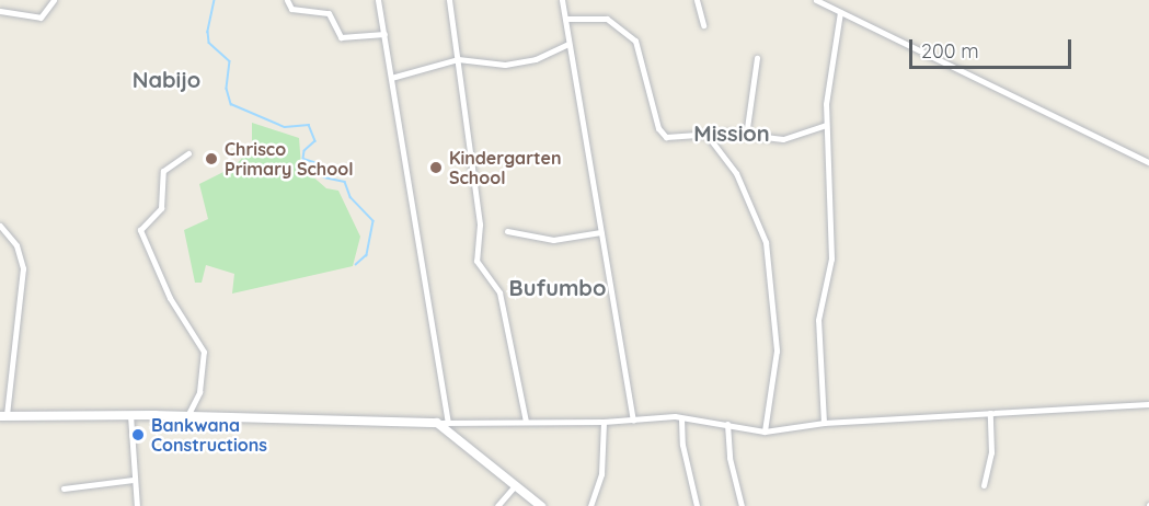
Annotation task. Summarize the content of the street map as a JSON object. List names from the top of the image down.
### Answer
{
  "districts": ["Nabijo", "Mission", "Bufumbo"],
  "places": ["Chrisco Primary School", "Kindergarten School", "Bankwana Constructions"],
  "scale_bar": "200 m"
}
